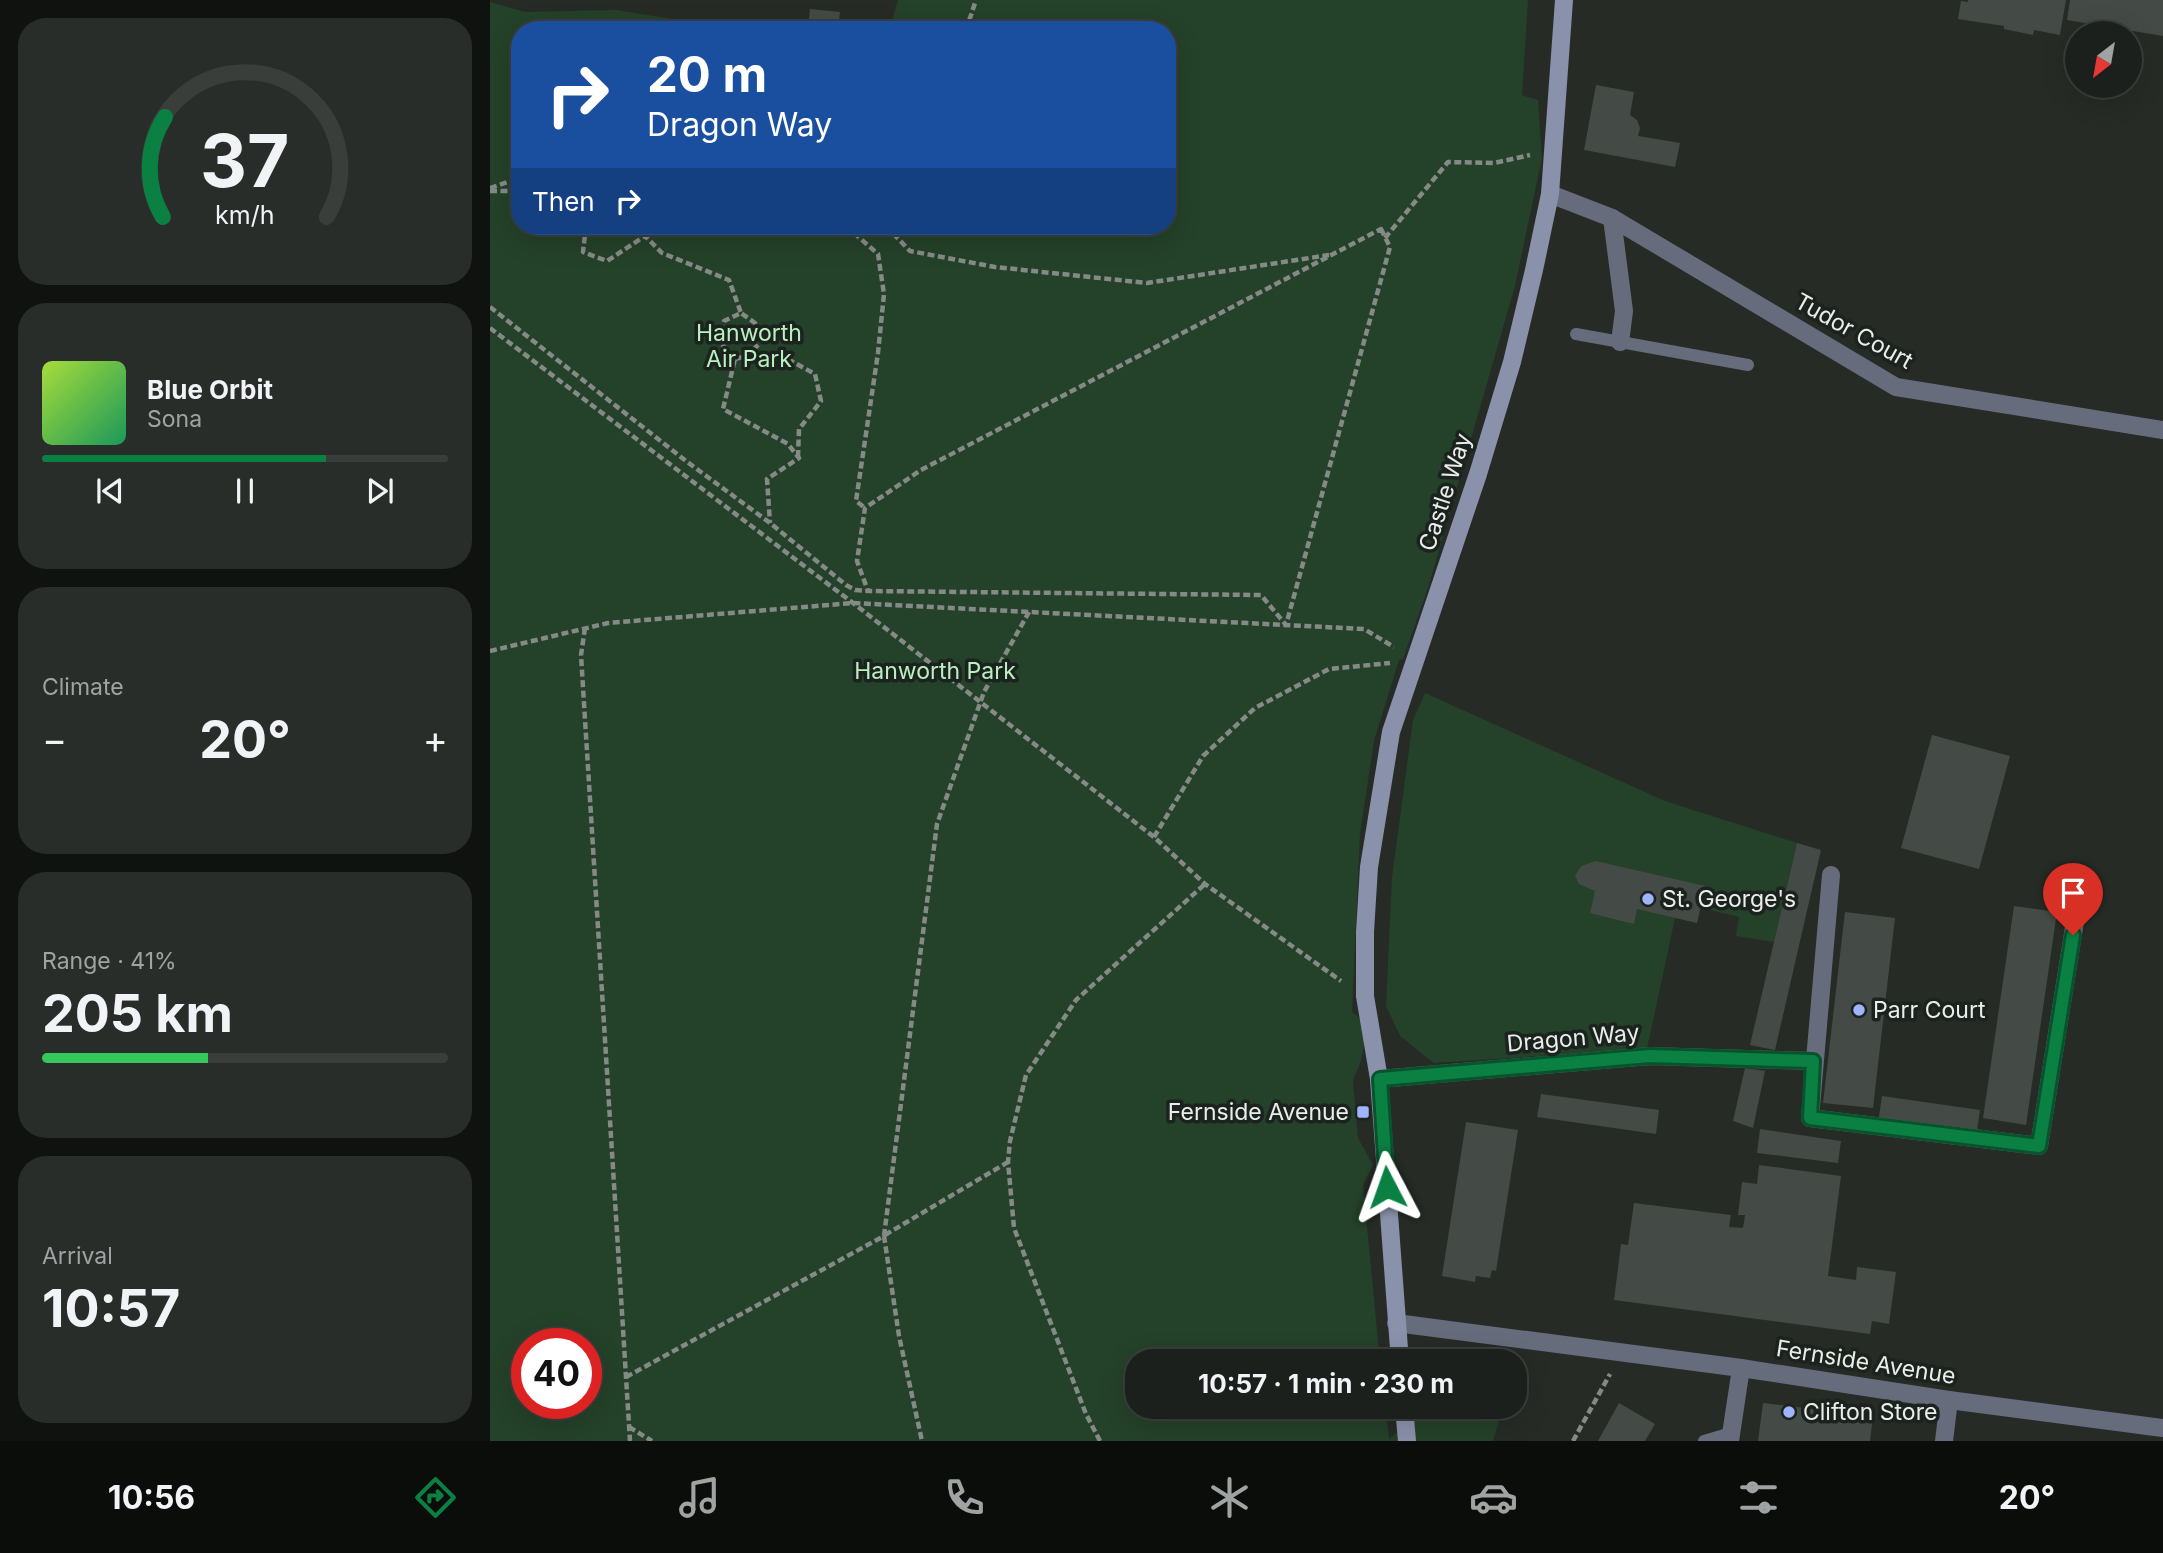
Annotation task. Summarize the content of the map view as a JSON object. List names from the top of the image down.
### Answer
{
  "streets": {
    "street": [
      "Tudor Court",
      "Castle Way",
      "Dragon Way",
      "Fernside Avenue"
    ]
  },
  "crossings": [
    ["Tudor Court", "Castle Way"],
    ["Castle Way", "Dragon Way"],
    ["Castle Way", "Fernside Avenue"]
  ],
  "parks": ["Hanworth Air Park", "Hanworth Park"],
  "places": {
    "other": ["St. George's", "Parr Court", "Clifton Store"],
    "transit": ["Fernside Avenue"]
  },
  "north": "bottom left",
  "page": {
    "turn": ["20 m", "Dragon Way"],
    "then": "Then",
    "song": ["Blue Orbit", "Sona"],
    "tile": [
      "Climate",
      ["Range · 41%", "205 km"],
      ["Arrival", "10:57"]
    ],
    "heat": ["−", "20°", "+"],
    "limit": "40",
    "trip": "10:57 · 1 min · 230 m",
    "tabs": ["10:56", "20°"],
    "gauge": ["37", "km/h"]
  }
}
